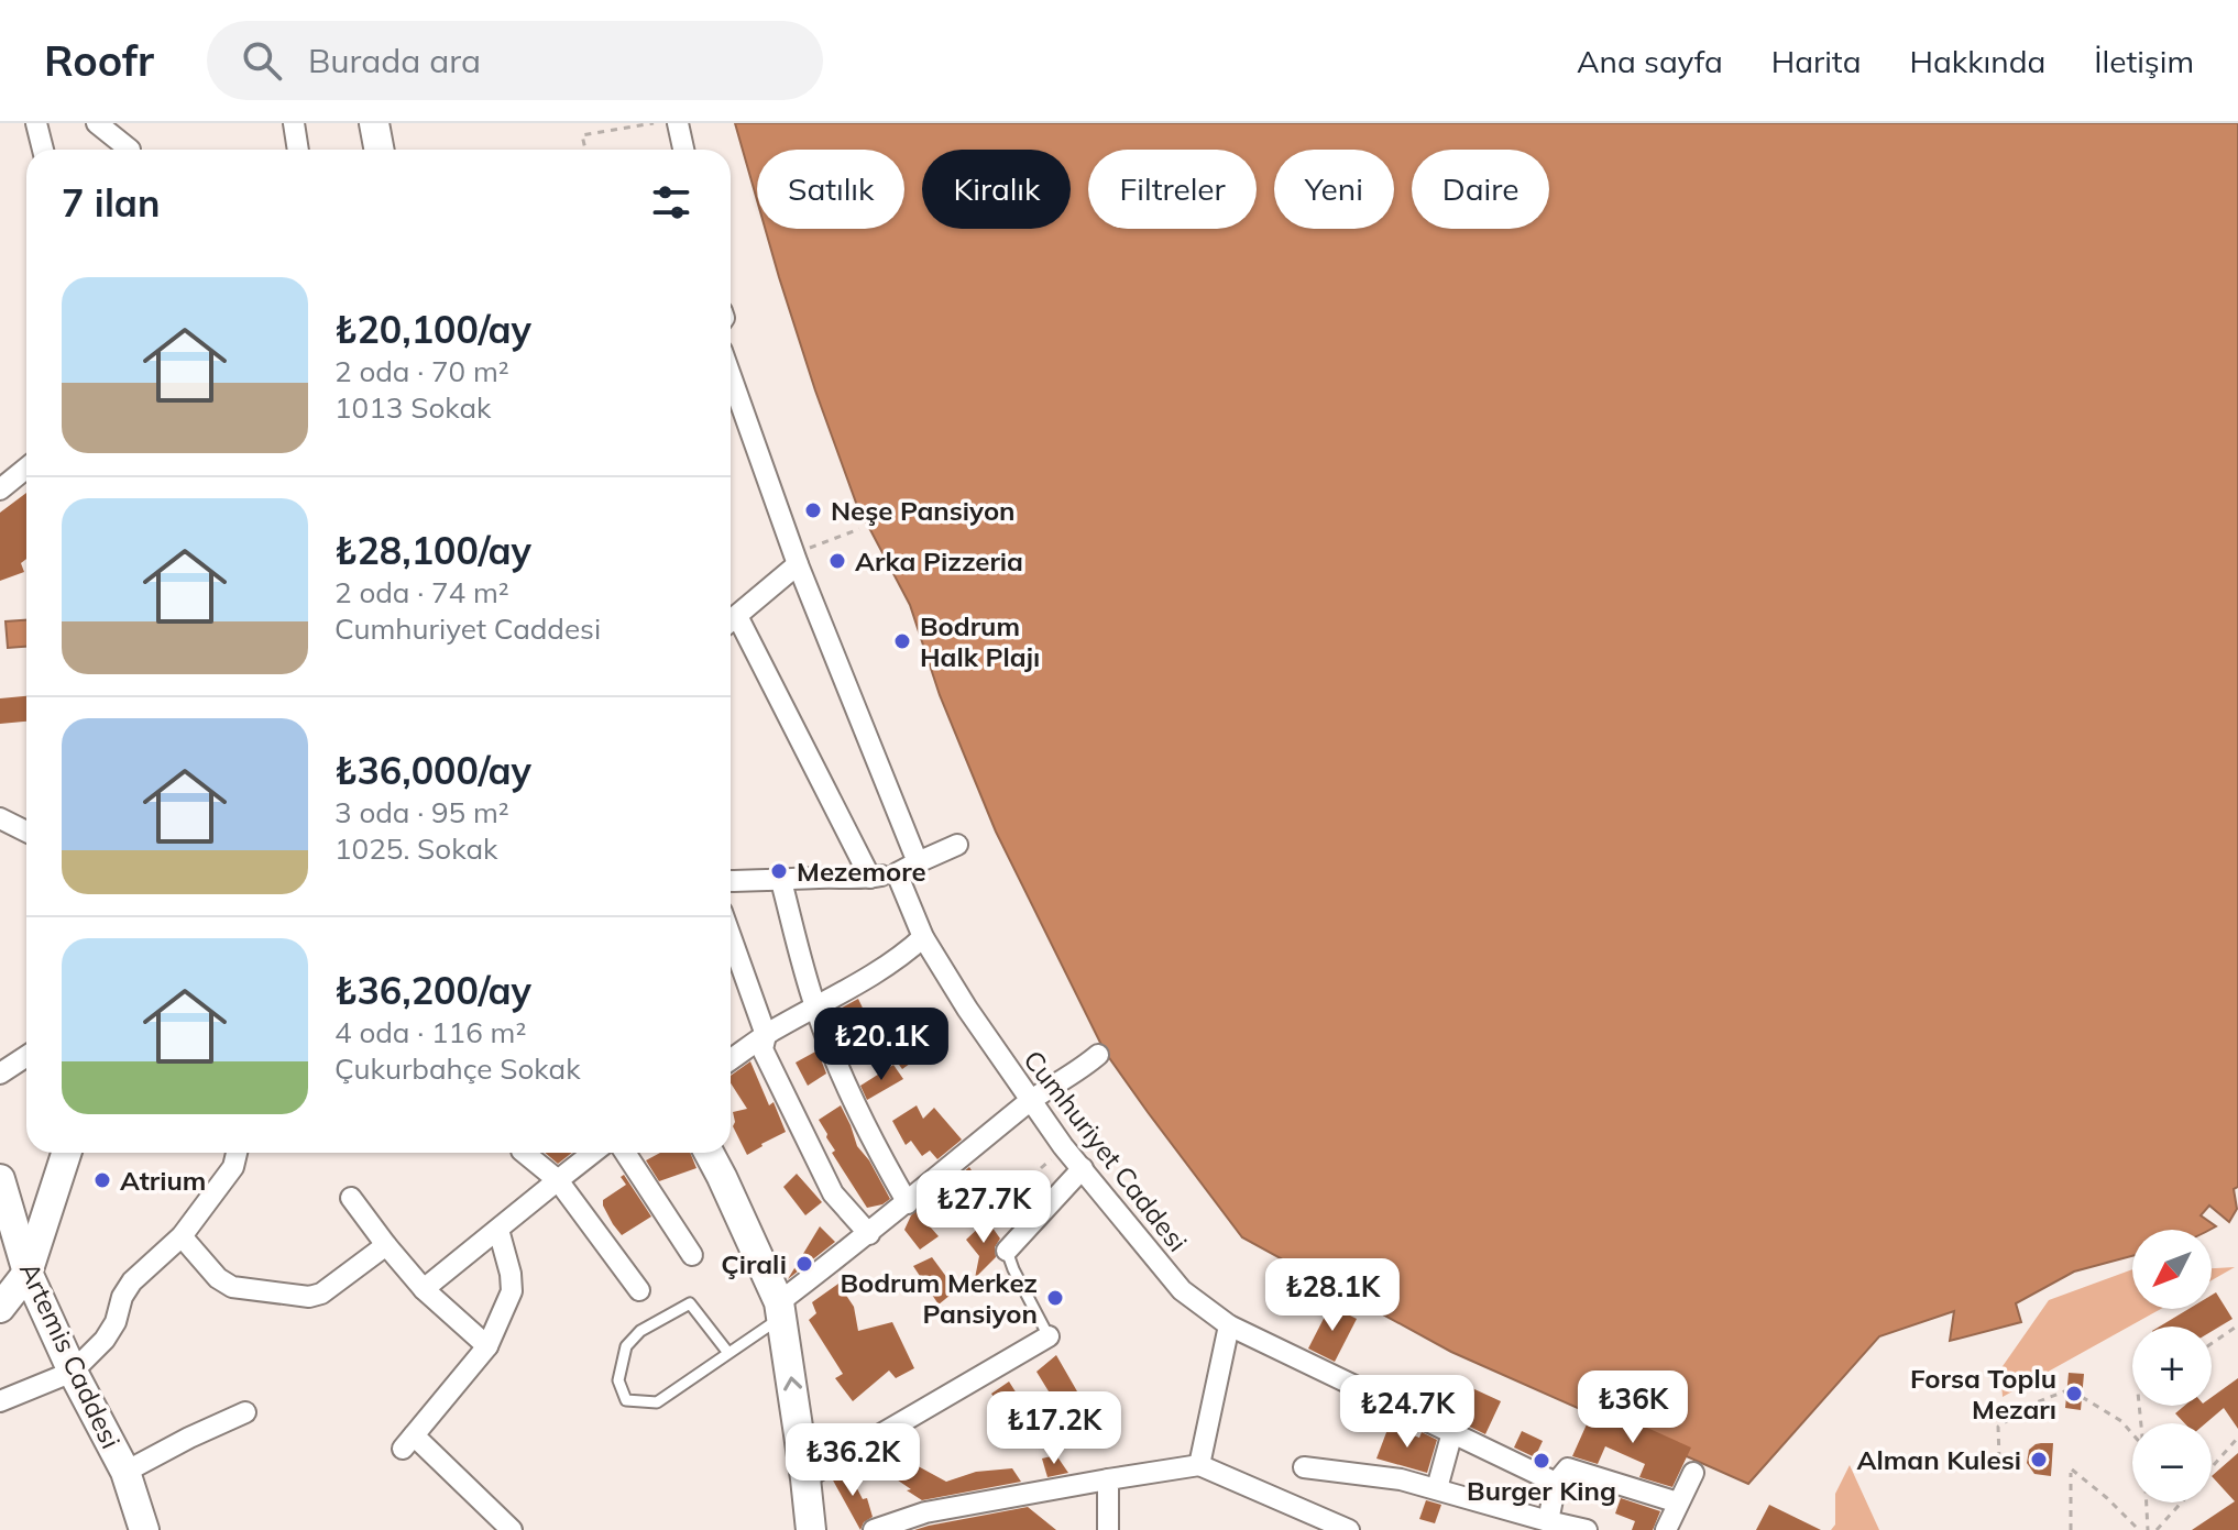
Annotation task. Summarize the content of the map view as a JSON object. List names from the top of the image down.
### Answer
{
  "streets": {
    "street": ["Cumhuriyet Caddesi", "Artemis Caddesi"]
  },
  "places": [
    "Neşe Pansiyon",
    "Arka Pizzeria",
    "Bodrum Halk Plajı",
    "Mezemore",
    "Atrium",
    "Çirali",
    "Bodrum Merkez Pansiyon",
    "Forsa Toplu Mezarı",
    "Alman Kulesi",
    "Burger King"
  ],
  "north": "bottom left",
  "page": {
    "header": "Roofr",
    "search": "Burada ara",
    "nav": [
      "Ana sayfa",
      "Harita",
      "Hakkında",
      "İletişim"
    ],
    "chip": [
      "Satılık",
      "Kiralık",
      "Filtreler",
      "Yeni",
      "Daire"
    ],
    "heading": "7 ilan",
    "list": [
      {
        "name": "₺20,100/ay",
        "note": "2 oda · 70 m² · 1013 Sokak"
      },
      {
        "name": "₺28,100/ay",
        "note": "2 oda · 74 m² · Cumhuriyet Caddesi"
      },
      {
        "name": "₺36,000/ay",
        "note": "3 oda · 95 m² · 1025. Sokak"
      },
      {
        "name": "₺36,200/ay",
        "note": "4 oda · 116 m² · Çukurbahçe Sokak"
      }
    ],
    "price": [
      "₺20.1K",
      "₺27.7K",
      "₺28.1K",
      "₺36K",
      "₺24.7K",
      "₺17.2K",
      "₺36.2K"
    ],
    "map_buttons": ["+", "−"]
  }
}
